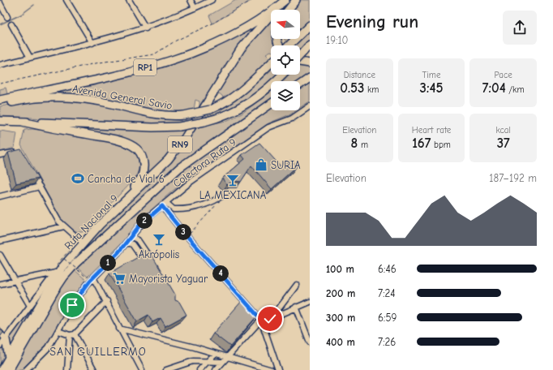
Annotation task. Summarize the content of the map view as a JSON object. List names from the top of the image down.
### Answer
{
  "streets": {
    "highway": [
      "RP1",
      "Avenida General Savio",
      "RN9",
      "Ruta Nacional 9"
    ],
    "street": ["Colectora Ruta 9"]
  },
  "crossings": [
    ["RP1", "RN9"],
    ["RP1", "Ruta Nacional 9"],
    ["RN9", "Ruta Nacional 9"]
  ],
  "districts": ["SAN GUILLERMO"],
  "places": {
    "shop": ["SURIA"],
    "sports": ["Cancha de Vial 6"],
    "bar": ["LA MEXICANA", "Akrópolis"],
    "supermarket": ["Mayorista Yaguar"]
  },
  "north": "left",
  "page": {
    "heading": ["Evening run", "19:10"],
    "stats": [
      ["Distance", "0.53 km"],
      ["Time", "3:45"],
      ["Pace", "7:04 /km"],
      ["Elevation", "8 m"],
      ["Heart rate", "167 bpm"],
      ["kcal", "37"]
    ],
    "chart": ["Elevation", "187–192 m"],
    "pins": [
      "2",
      "3",
      "1",
      "4"
    ],
    "list": [
      {
        "name": "100 m",
        "note": "6:46"
      },
      {
        "name": "200 m",
        "note": "7:24"
      },
      {
        "name": "300 m",
        "note": "6:59"
      },
      {
        "name": "400 m",
        "note": "7:26"
      }
    ]
  }
}
